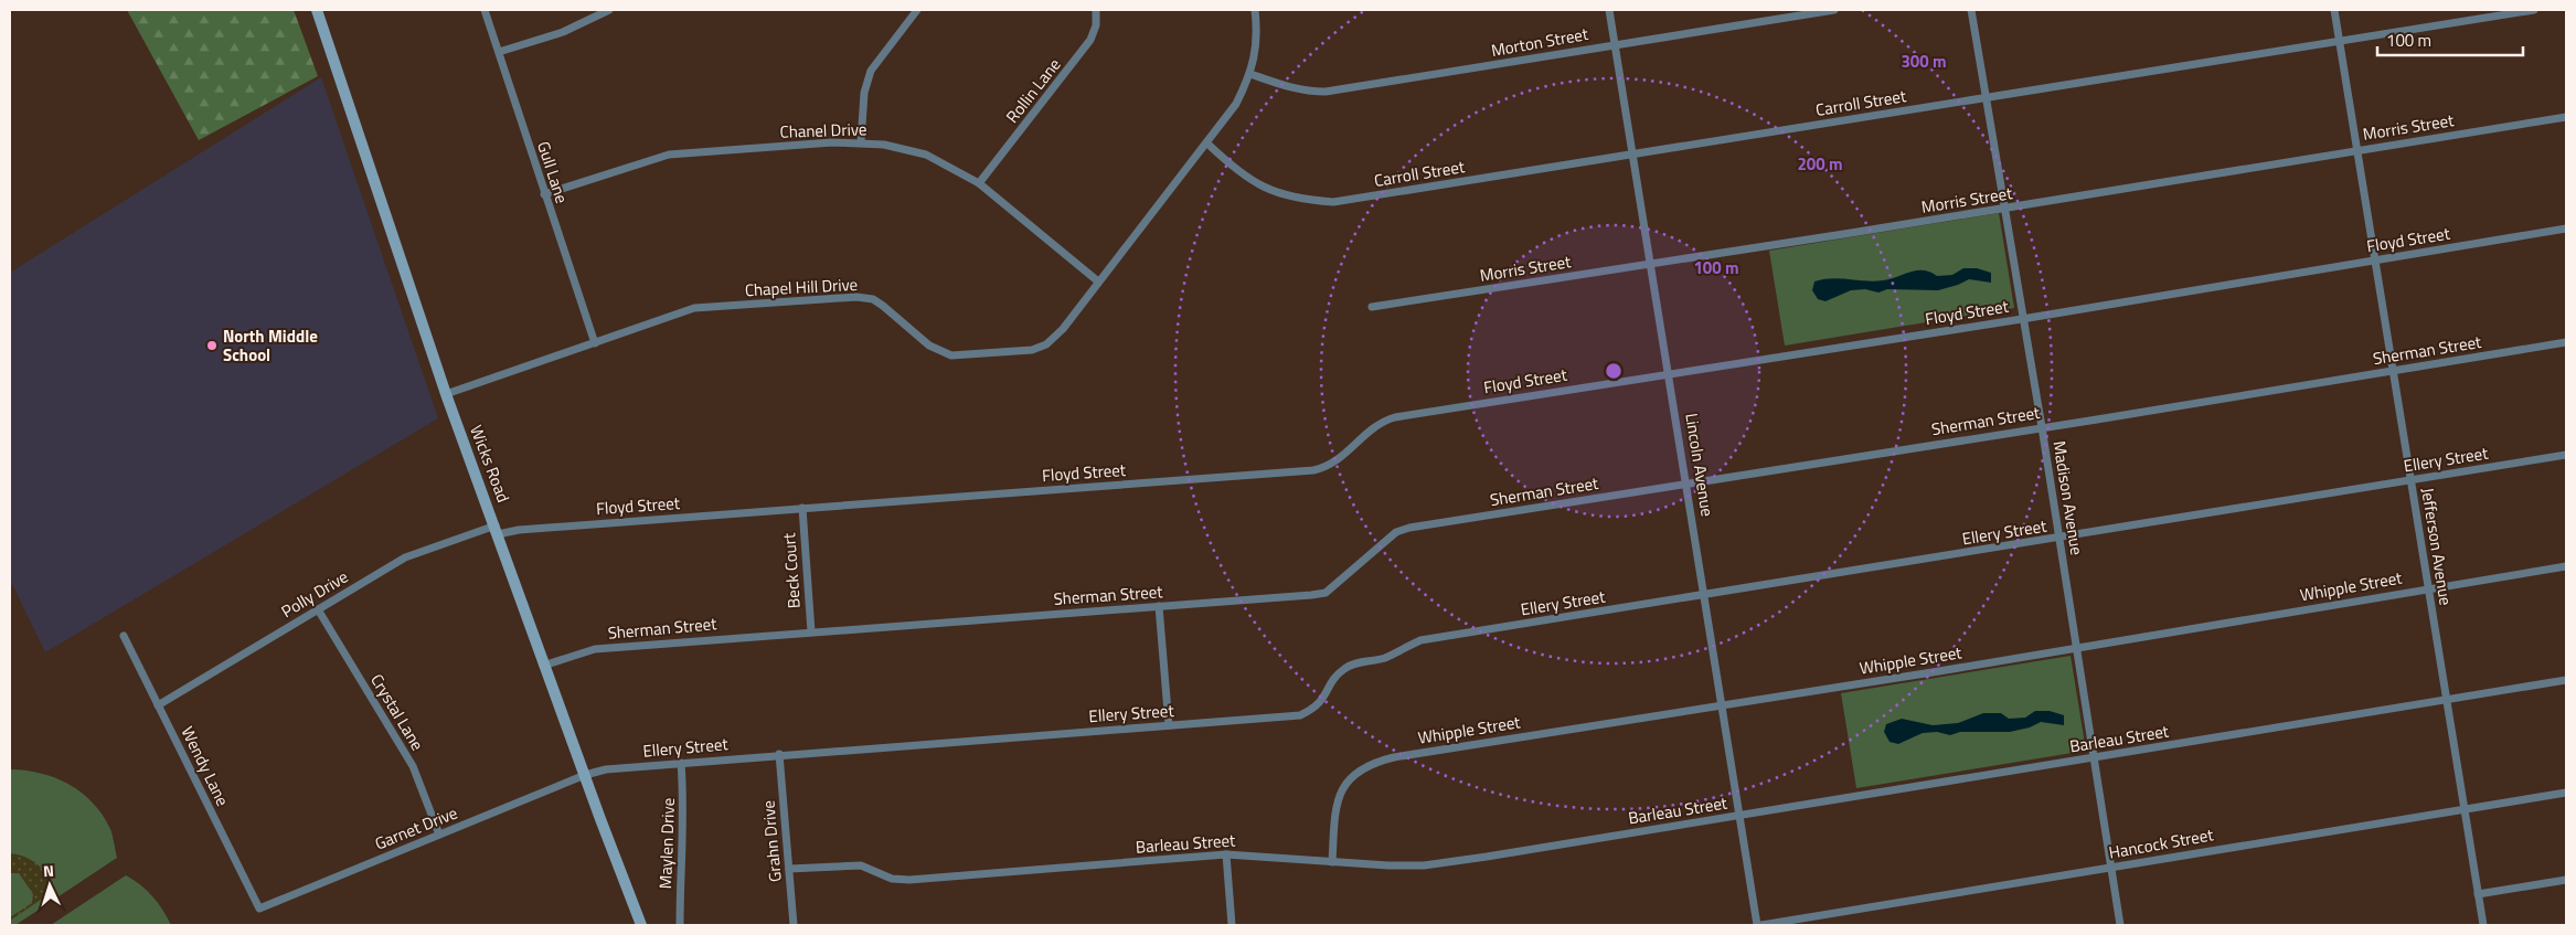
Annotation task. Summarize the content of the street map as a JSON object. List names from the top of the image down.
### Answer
{
  "streets": {
    "main road": ["Wicks Road"],
    "street": [
      "Morton Street",
      "Rollin Lane",
      "Carroll Street",
      "Morris Street",
      "Chanel Drive",
      "Gull Lane",
      "Floyd Street",
      "Chapel Hill Drive",
      "Sherman Street",
      "Ellery Street",
      "Lincoln Avenue",
      "Madison Avenue",
      "Jefferson Avenue",
      "Beck Court",
      "Whipple Street",
      "Polly Drive",
      "Crystal Lane",
      "Barleau Street",
      "Wendy Lane",
      "Garnet Drive",
      "Grahn Drive",
      "Maylen Drive",
      "Hancock Street"
    ]
  },
  "crossings": [
    ["Morton Street", "Chapel Hill Drive"],
    ["Morton Street", "Lincoln Avenue"],
    ["Rollin Lane", "Chanel Drive"],
    ["Carroll Street", "Chapel Hill Drive"],
    ["Carroll Street", "Lincoln Avenue"],
    ["Carroll Street", "Madison Avenue"],
    ["Carroll Street", "Jefferson Avenue"],
    ["Morris Street", "Lincoln Avenue"],
    ["Morris Street", "Madison Avenue"],
    ["Morris Street", "Jefferson Avenue"],
    ["Chanel Drive", "Gull Lane"],
    ["Chanel Drive", "Chapel Hill Drive"],
    ["Gull Lane", "Chapel Hill Drive"],
    ["Floyd Street", "Wicks Road"],
    ["Floyd Street", "Lincoln Avenue"],
    ["Floyd Street", "Madison Avenue"],
    ["Floyd Street", "Jefferson Avenue"],
    ["Floyd Street", "Beck Court"],
    ["Floyd Street", "Polly Drive"],
    ["Chapel Hill Drive", "Wicks Road"],
    ["Sherman Street", "Wicks Road"],
    ["Sherman Street", "Lincoln Avenue"],
    ["Sherman Street", "Madison Avenue"],
    ["Sherman Street", "Jefferson Avenue"],
    ["Sherman Street", "Beck Court"],
    ["Ellery Street", "Wicks Road"],
    ["Ellery Street", "Lincoln Avenue"],
    ["Ellery Street", "Madison Avenue"],
    ["Ellery Street", "Jefferson Avenue"],
    ["Ellery Street", "Garnet Drive"],
    ["Ellery Street", "Grahn Drive"],
    ["Ellery Street", "Maylen Drive"],
    ["Wicks Road", "Polly Drive"],
    ["Wicks Road", "Garnet Drive"],
    ["Lincoln Avenue", "Whipple Street"],
    ["Lincoln Avenue", "Barleau Street"],
    ["Madison Avenue", "Whipple Street"],
    ["Madison Avenue", "Barleau Street"],
    ["Madison Avenue", "Hancock Street"],
    ["Jefferson Avenue", "Whipple Street"],
    ["Jefferson Avenue", "Barleau Street"],
    ["Jefferson Avenue", "Hancock Street"],
    ["Whipple Street", "Barleau Street"],
    ["Polly Drive", "Crystal Lane"],
    ["Polly Drive", "Wendy Lane"],
    ["Crystal Lane", "Garnet Drive"],
    ["Barleau Street", "Grahn Drive"],
    ["Wendy Lane", "Garnet Drive"]
  ],
  "places": ["North Middle School"],
  "scale_bar": "100 m",
  "north": "top",
  "rings": ["300 m", "200 m", "100 m"]
}
